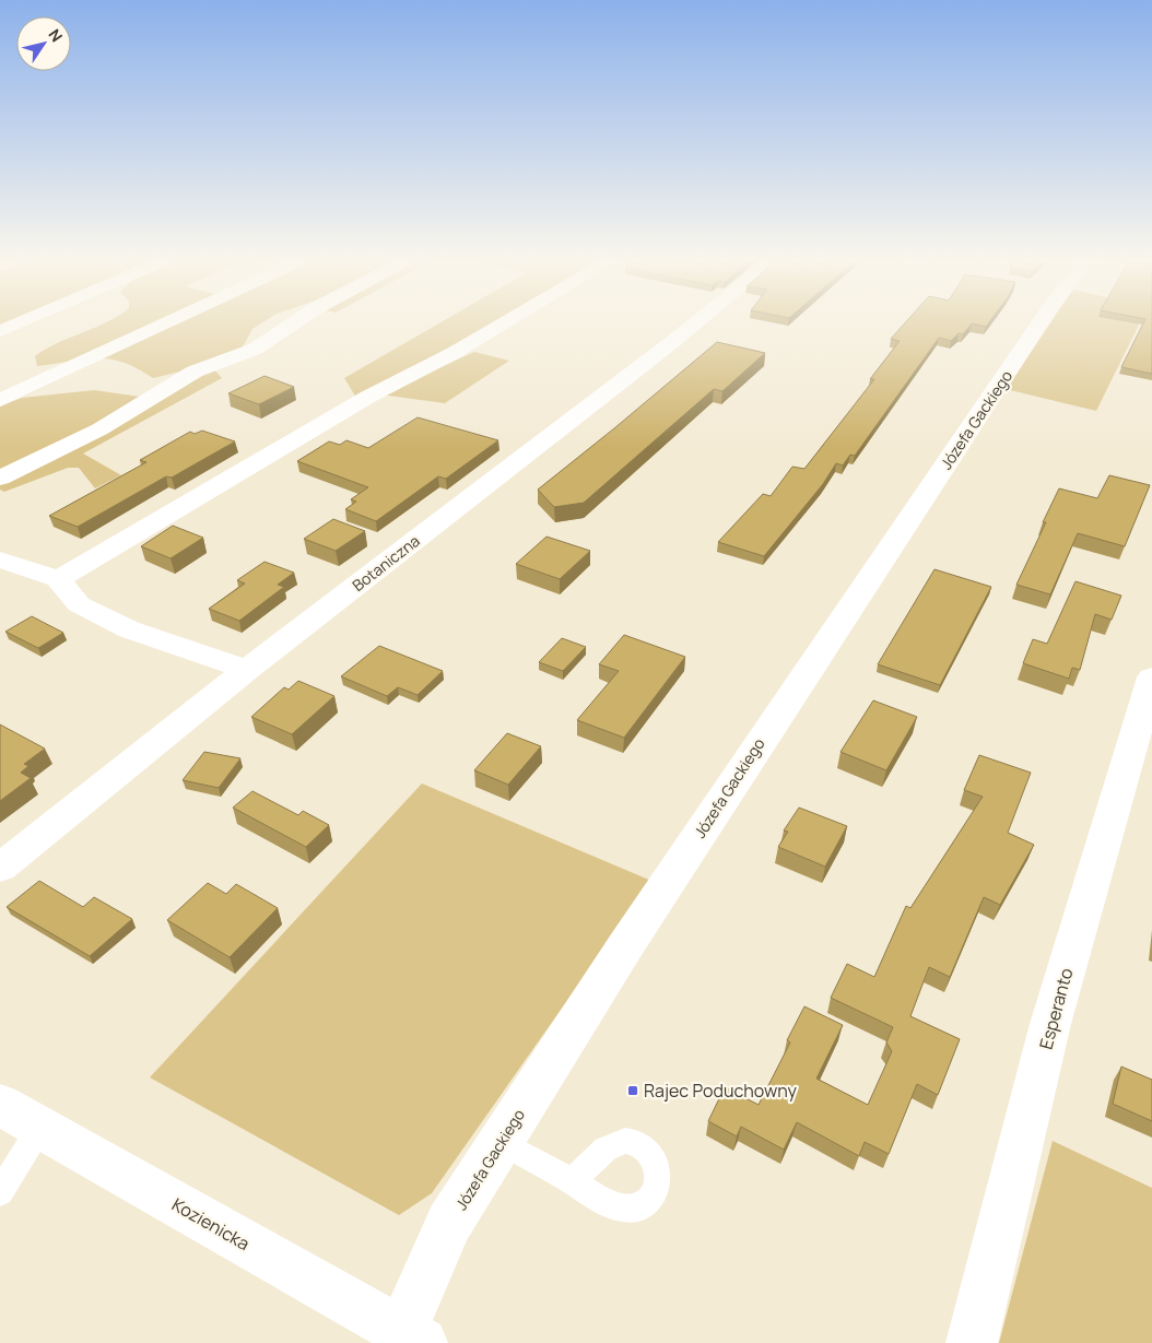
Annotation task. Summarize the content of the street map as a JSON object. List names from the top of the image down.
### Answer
{
  "streets": {
    "street": [
      "Józefa Gackiego",
      "Botaniczna",
      "Esperanto",
      "Kozienicka"
    ]
  },
  "crossings": [
    ["Józefa Gackiego", "Kozienicka"]
  ],
  "places": {
    "transit": ["Rajec Poduchowny"]
  },
  "north": "top right"
}
